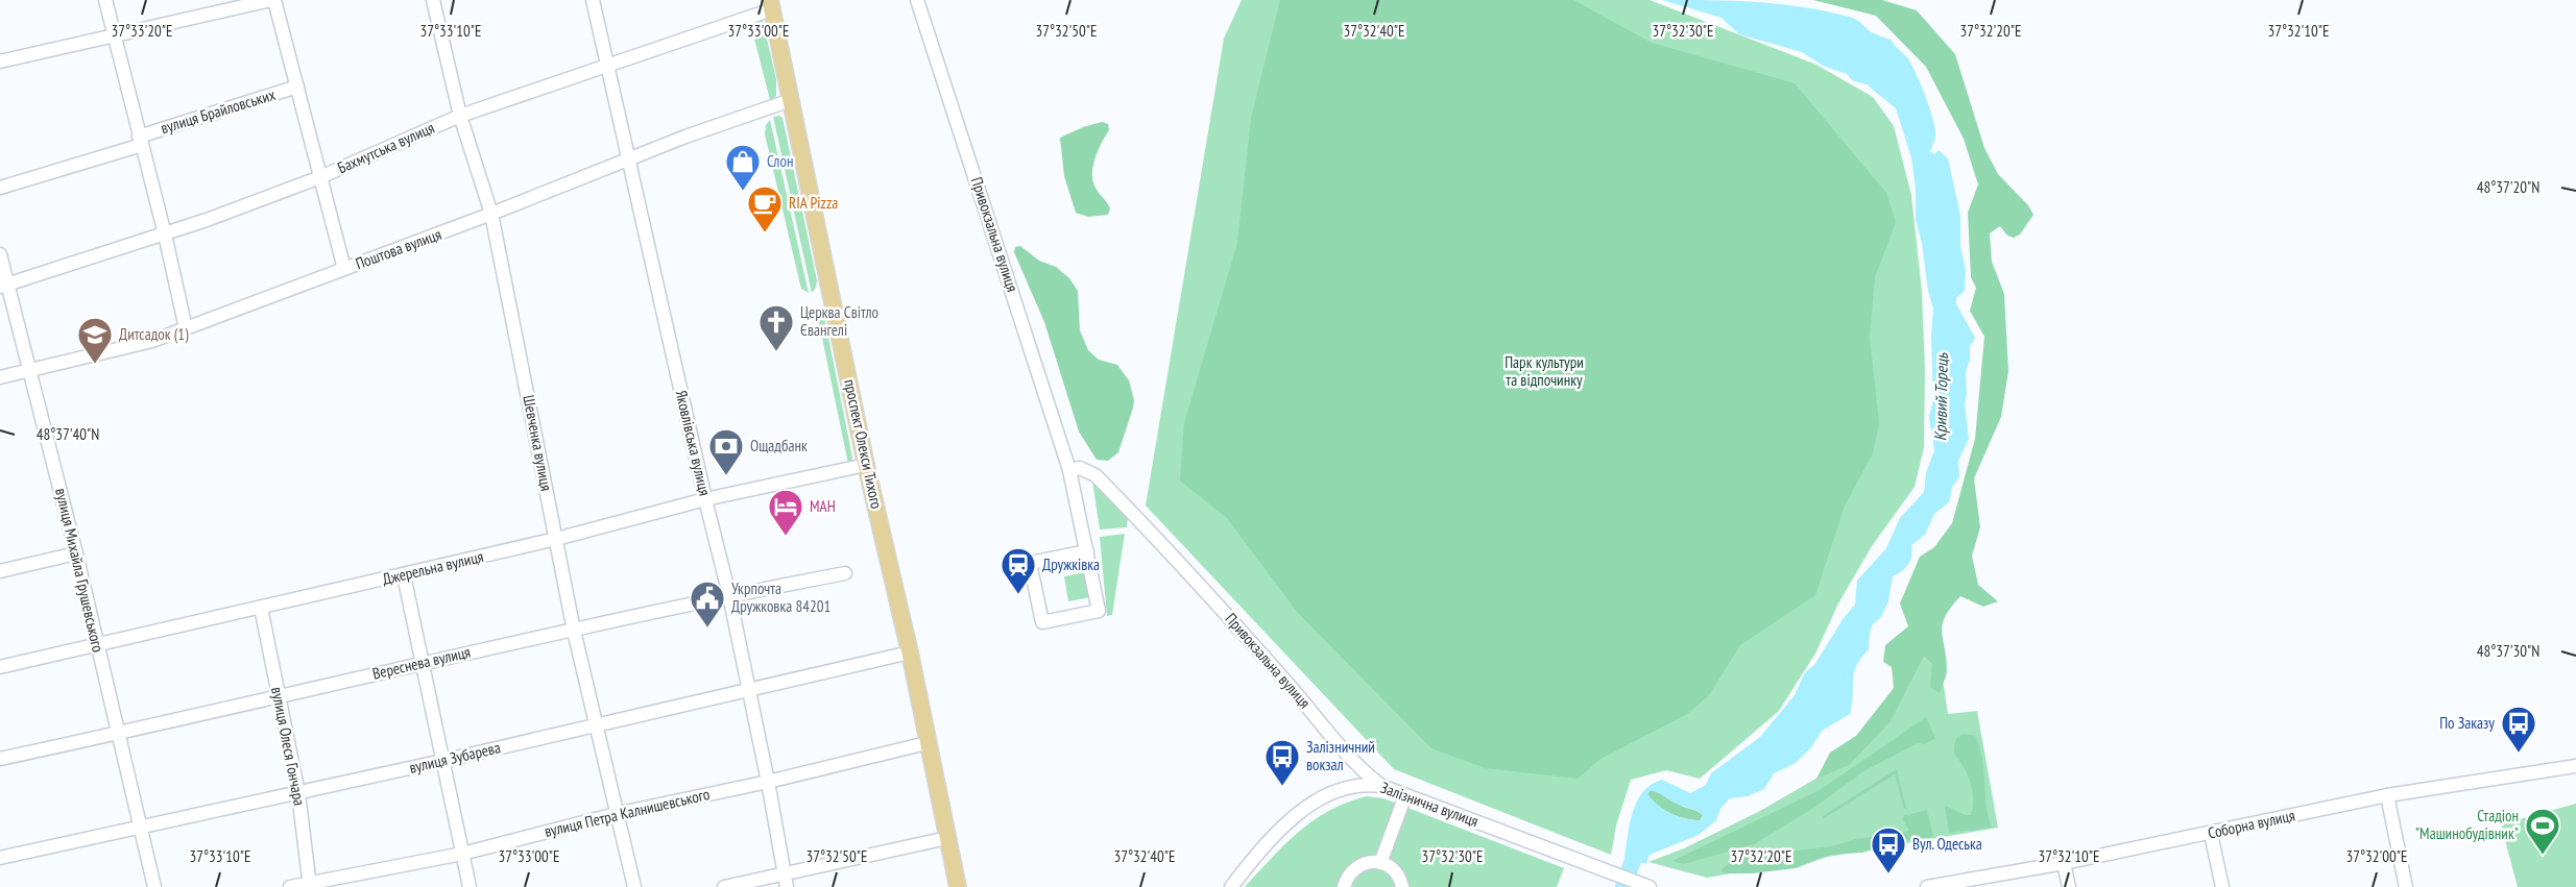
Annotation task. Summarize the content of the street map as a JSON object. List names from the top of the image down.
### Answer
{
  "streets": {
    "main road": ["проспект Олекси Тихого"],
    "street": [
      "вулиця Брайловських",
      "Бахмутська вулиця",
      "Привокзальна вулиця",
      "Поштова вулиця",
      "Шевченка вулиця",
      "Яковлівська вулиця",
      "Джерельна вулиця",
      "вулиця Михайла Грушевського",
      "Вереснева вулиця",
      "вулиця Олеся Гончара",
      "вулиця Зубарева",
      "Залізнична вулиця",
      "вулиця Петра Калнишевського",
      "Соборна вулиця"
    ]
  },
  "crossings": [
    ["Бахмутська вулиця", "Шевченка вулиця"],
    ["Бахмутська вулиця", "Яковлівська вулиця"],
    ["Бахмутська вулиця", "проспект Олекси Тихого"],
    ["Бахмутська вулиця", "вулиця Михайла Грушевського"],
    ["Привокзальна вулиця", "Залізнична вулиця"],
    ["Поштова вулиця", "Шевченка вулиця"],
    ["Поштова вулиця", "Яковлівська вулиця"],
    ["Поштова вулиця", "проспект Олекси Тихого"],
    ["Поштова вулиця", "вулиця Михайла Грушевського"],
    ["Шевченка вулиця", "Джерельна вулиця"],
    ["Шевченка вулиця", "Вереснева вулиця"],
    ["Шевченка вулиця", "вулиця Зубарева"],
    ["Шевченка вулиця", "вулиця Петра Калнишевського"],
    ["Яковлівська вулиця", "Джерельна вулиця"],
    ["Яковлівська вулиця", "Вереснева вулиця"],
    ["Яковлівська вулиця", "вулиця Зубарева"],
    ["Яковлівська вулиця", "вулиця Петра Калнишевського"],
    ["проспект Олекси Тихого", "Джерельна вулиця"],
    ["проспект Олекси Тихого", "вулиця Зубарева"],
    ["проспект Олекси Тихого", "вулиця Петра Калнишевського"],
    ["Джерельна вулиця", "вулиця Михайла Грушевського"],
    ["Джерельна вулиця", "вулиця Олеся Гончара"],
    ["вулиця Михайла Грушевського", "Вереснева вулиця"],
    ["вулиця Михайла Грушевського", "вулиця Зубарева"],
    ["Вереснева вулиця", "вулиця Олеся Гончара"],
    ["вулиця Олеся Гончара", "вулиця Зубарева"],
    ["вулиця Олеся Гончара", "вулиця Петра Калнишевського"]
  ],
  "water": ["Кривий Торець"],
  "parks": ["Парк культури та відпочинку"],
  "places": {
    "shop": ["Слон"],
    "cafe": ["RIA Pizza"],
    "church": ["Церква Світло Євангелі"],
    "school or university": ["Дитсадок (1)"],
    "bank": ["Ощадбанк"],
    "hotel": ["МАН"],
    "station": ["Дружківка"],
    "public building": ["Укрпочта Дружковка 84201"],
    "bus stop": ["По Заказу", "Залізничний вокзал", "Вул. Одеська"],
    "sports": ["Стадіон \"Машинобудівник\""]
  },
  "coordinates": [
    "37°33'20\"E",
    "37°33'10\"E",
    "37°33'00\"E",
    "37°32'50\"E",
    "37°32'40\"E",
    "37°32'30\"E",
    "37°32'20\"E",
    "37°32'10\"E",
    "48°37'20\"N",
    "48°37'40\"N",
    "48°37'30\"N",
    "37°32'00\"E"
  ]
}
